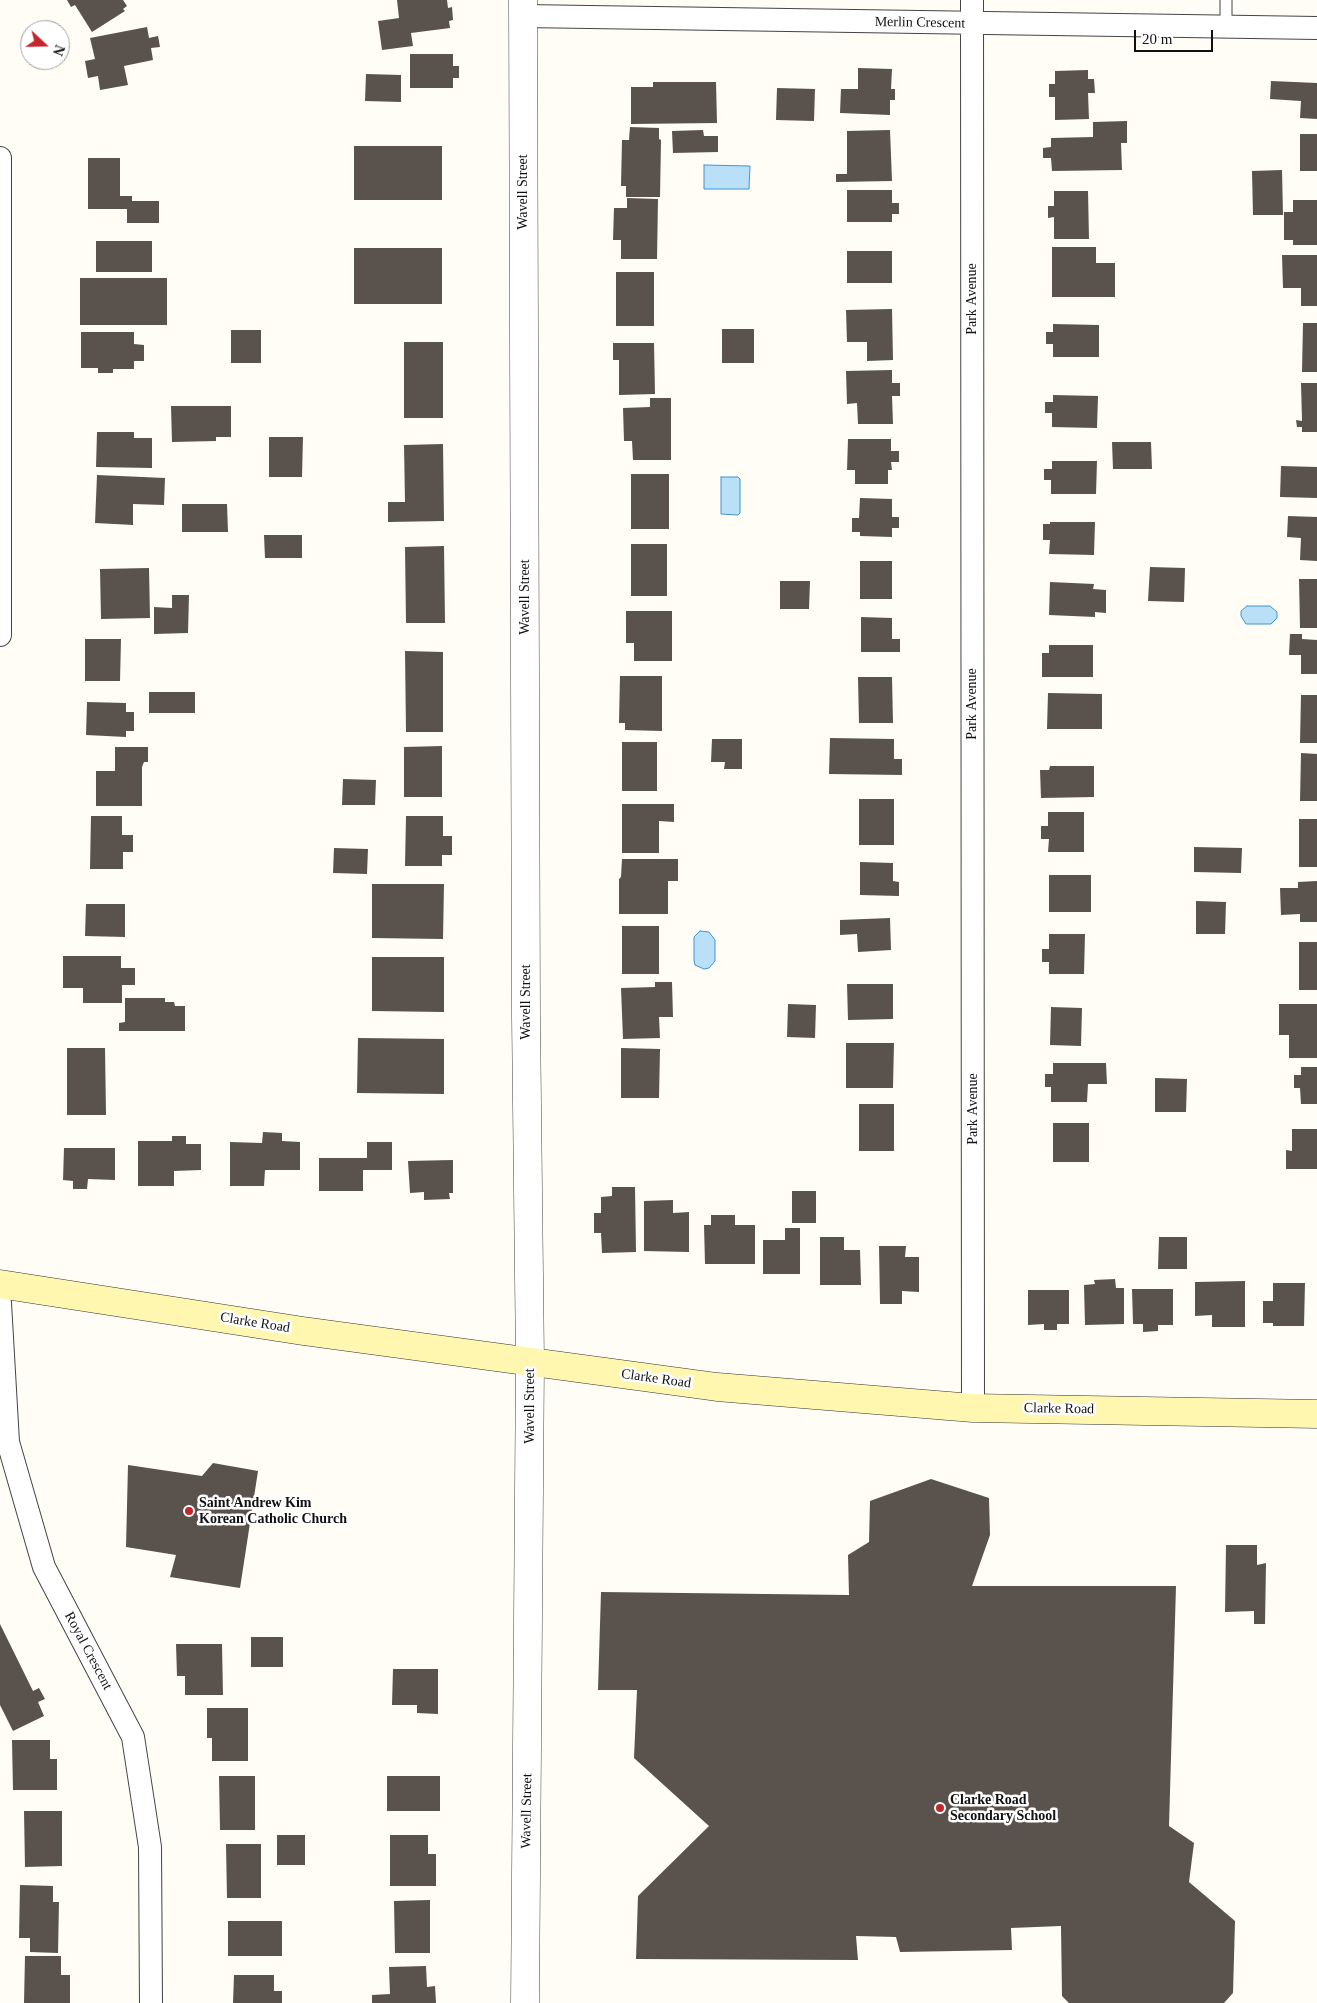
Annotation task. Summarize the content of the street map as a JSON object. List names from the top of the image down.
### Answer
{
  "streets": {
    "main road": ["Clarke Road"],
    "street": [
      "Merlin Crescent",
      "Wavell Street",
      "Park Avenue",
      "Royal Crescent"
    ]
  },
  "crossings": [
    ["Merlin Crescent", "Wavell Street"],
    ["Merlin Crescent", "Park Avenue"],
    ["Wavell Street", "Clarke Road"],
    ["Park Avenue", "Clarke Road"]
  ],
  "places": ["Saint Andrew Kim Korean Catholic Church", "Clarke Road Secondary School"],
  "scale_bar": "20 m",
  "north": "right"
}
